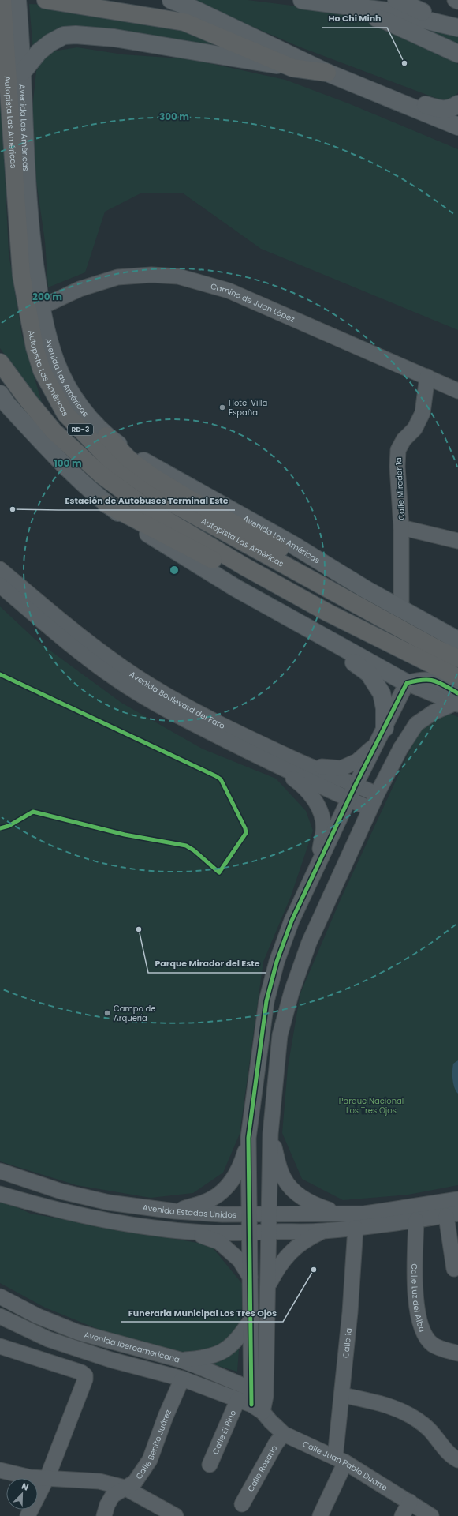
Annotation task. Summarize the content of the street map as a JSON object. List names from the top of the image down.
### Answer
{
  "streets": {
    "highway": ["Autopista Las Américas", "RD-3"],
    "main road": ["Avenida Las Américas"],
    "street": [
      "Camino de Juan López",
      "Calle Mirador 1a",
      "Avenida Boulevard del Faro",
      "Avenida Estados Unidos",
      "Calle Luz del Alba",
      "Calle 1a",
      "Avenida Iberoamericana",
      "Calle El Pino",
      "Calle Benito Juárez",
      "Calle Juan Pablo Duarte",
      "Calle Rosario"
    ]
  },
  "crossings": [
    ["Avenida Las Américas", "Camino de Juan López"],
    ["Avenida Las Américas", "Calle Mirador 1a"],
    ["Camino de Juan López", "Calle Mirador 1a"],
    ["Calle 1a", "Calle Juan Pablo Duarte"],
    ["Avenida Iberoamericana", "Calle El Pino"],
    ["Avenida Iberoamericana", "Calle Benito Juárez"],
    ["Avenida Iberoamericana", "Calle Juan Pablo Duarte"],
    ["Calle Juan Pablo Duarte", "Calle Rosario"]
  ],
  "parks": ["Parque Nacional Los Tres Ojos"],
  "places": [
    "Ho Chi Minh",
    "Hotel Villa España",
    "Estación de Autobuses Terminal Este",
    "Parque Mirador del Este",
    "Campo de Arquería",
    "Funeraria Municipal Los Tres Ojos"
  ],
  "north": "top right",
  "rings": ["300 m", "200 m", "100 m"]
}
